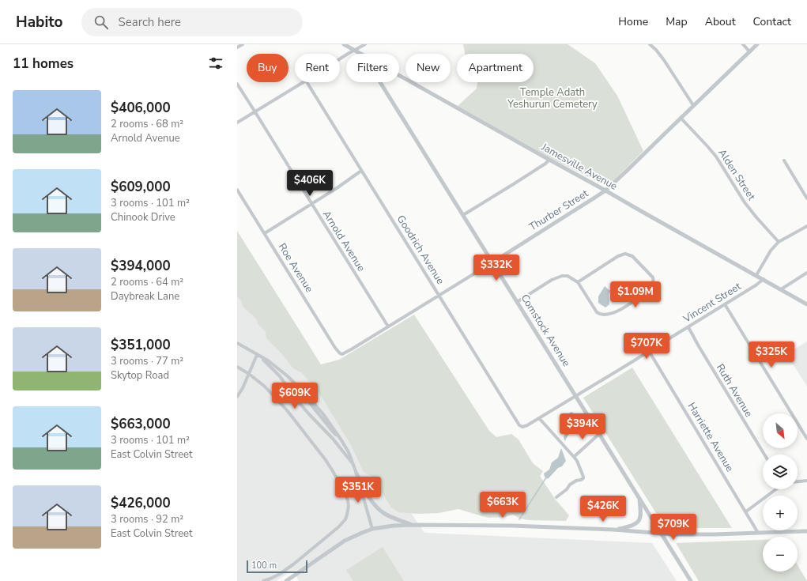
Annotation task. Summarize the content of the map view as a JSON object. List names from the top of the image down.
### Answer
{
  "streets": {
    "street": [
      "Jamesville Avenue",
      "Alden Street",
      "Thurber Street",
      "Arnold Avenue",
      "Goodrich Avenue",
      "Roe Avenue",
      "Vincent Street",
      "Comstock Avenue",
      "Ruth Avenue",
      "Harriette Avenue"
    ]
  },
  "crossings": [
    ["Jamesville Avenue", "Thurber Street"],
    ["Jamesville Avenue", "Vincent Street"],
    ["Alden Street", "Thurber Street"],
    ["Thurber Street", "Arnold Avenue"],
    ["Thurber Street", "Goodrich Avenue"],
    ["Thurber Street", "Roe Avenue"],
    ["Thurber Street", "Comstock Avenue"],
    ["Goodrich Avenue", "Vincent Street"],
    ["Vincent Street", "Comstock Avenue"],
    ["Vincent Street", "Ruth Avenue"],
    ["Vincent Street", "Harriette Avenue"]
  ],
  "parks": ["Temple Adath Yeshurun Cemetery"],
  "scale_bar": "100 m",
  "north": "bottom right",
  "page": {
    "header": "Habito",
    "search": "Search here",
    "nav": [
      "Home",
      "Map",
      "About",
      "Contact"
    ],
    "heading": "11 homes",
    "chip": [
      "Buy",
      "Rent",
      "Filters",
      "New",
      "Apartment"
    ],
    "list": [
      {
        "name": "$406,000",
        "note": "2 rooms · 68 m² · Arnold Avenue"
      },
      {
        "name": "$609,000",
        "note": "3 rooms · 101 m² · Chinook Drive"
      },
      {
        "name": "$394,000",
        "note": "2 rooms · 64 m² · Daybreak Lane"
      },
      {
        "name": "$351,000",
        "note": "3 rooms · 77 m² · Skytop Road"
      },
      {
        "name": "$663,000",
        "note": "3 rooms · 101 m² · East Colvin Street"
      },
      {
        "name": "$426,000",
        "note": "3 rooms · 92 m² · East Colvin Street"
      }
    ],
    "price": [
      "$406K",
      "$332K",
      "$1.09M",
      "$707K",
      "$325K",
      "$609K",
      "$394K",
      "$351K",
      "$663K",
      "$426K",
      "$709K"
    ],
    "map_buttons": ["+", "−"],
    "scale": "100 m"
  }
}
